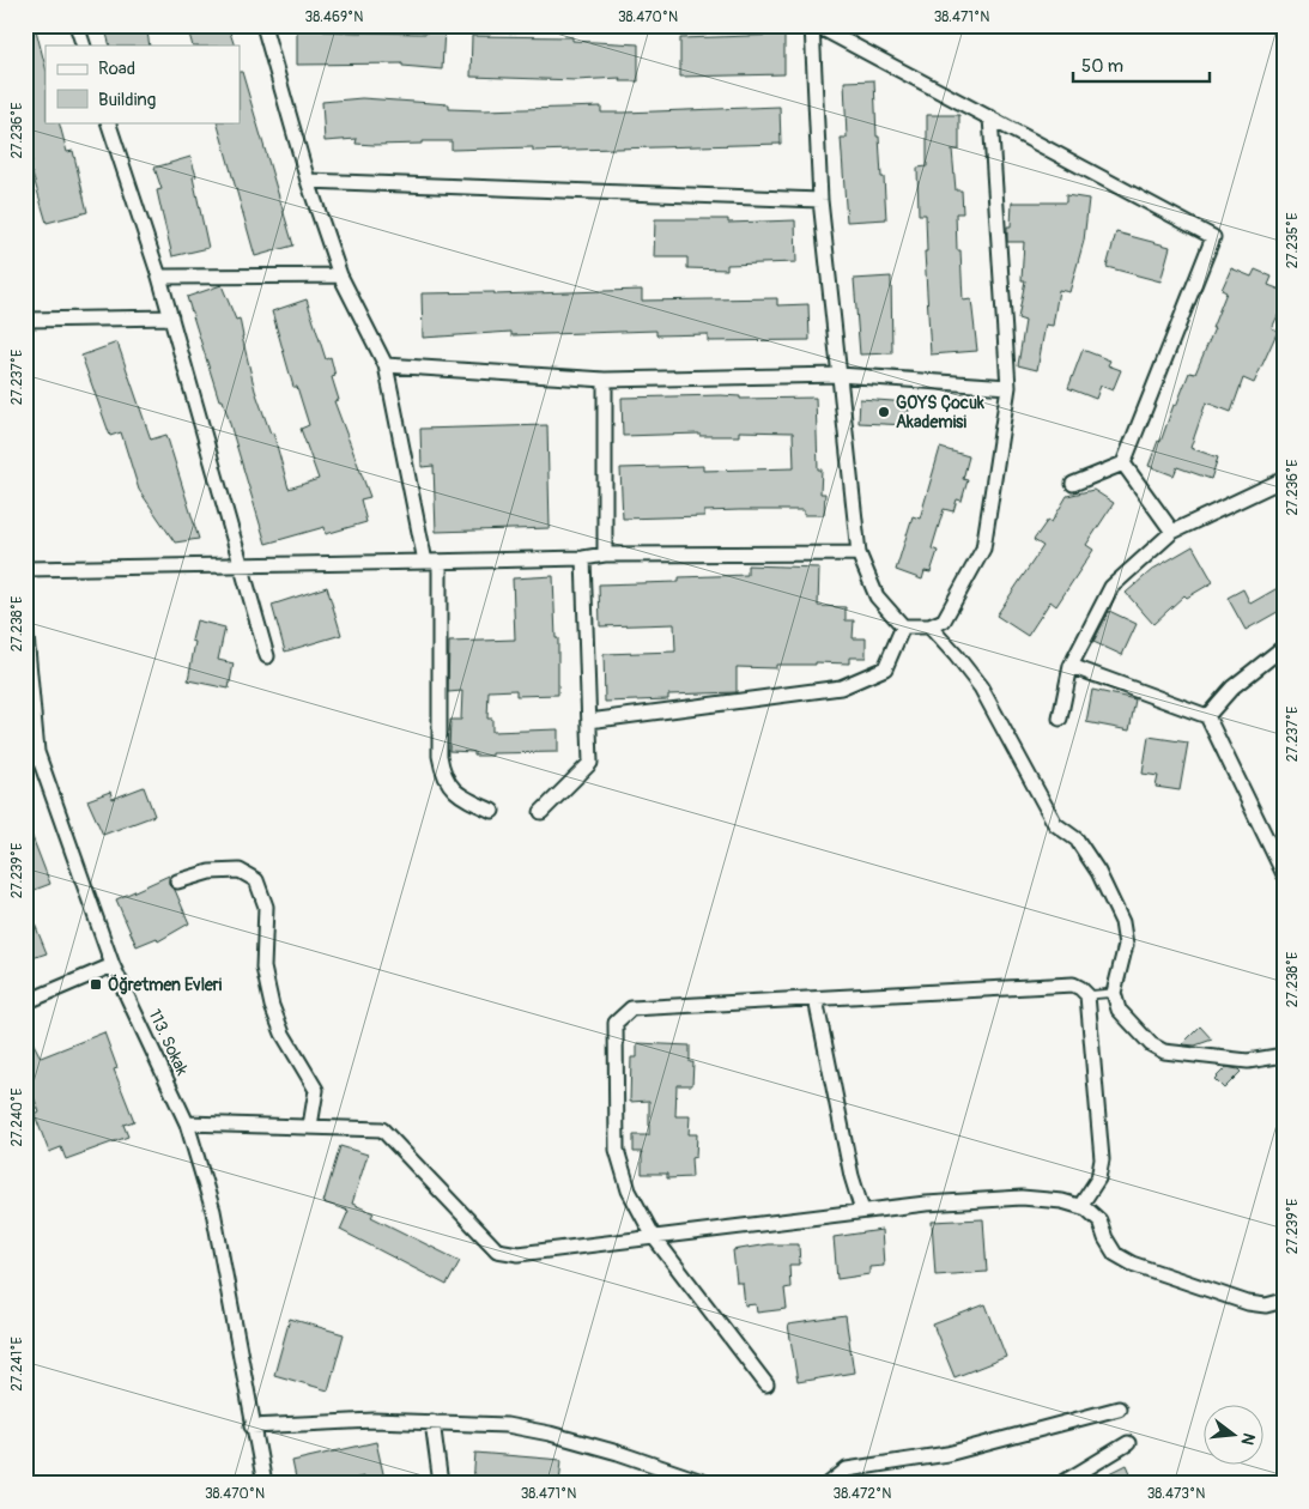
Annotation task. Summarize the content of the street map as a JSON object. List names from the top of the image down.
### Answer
{
  "streets": {
    "street": ["113. Sokak"]
  },
  "places": {
    "other": ["GOYS Çocuk Akademisi"],
    "transit": ["Öğretmen Evleri"]
  },
  "legend": ["Road", "Building"],
  "scale_bar": "50 m",
  "north": "right",
  "coordinates": [
    "38.469°N",
    "38.470°N",
    "38.471°N",
    "27.236°E",
    "27.235°E",
    "27.237°E",
    "27.238°E",
    "27.239°E",
    "27.240°E",
    "27.241°E",
    "38.472°N",
    "38.473°N"
  ]
}
